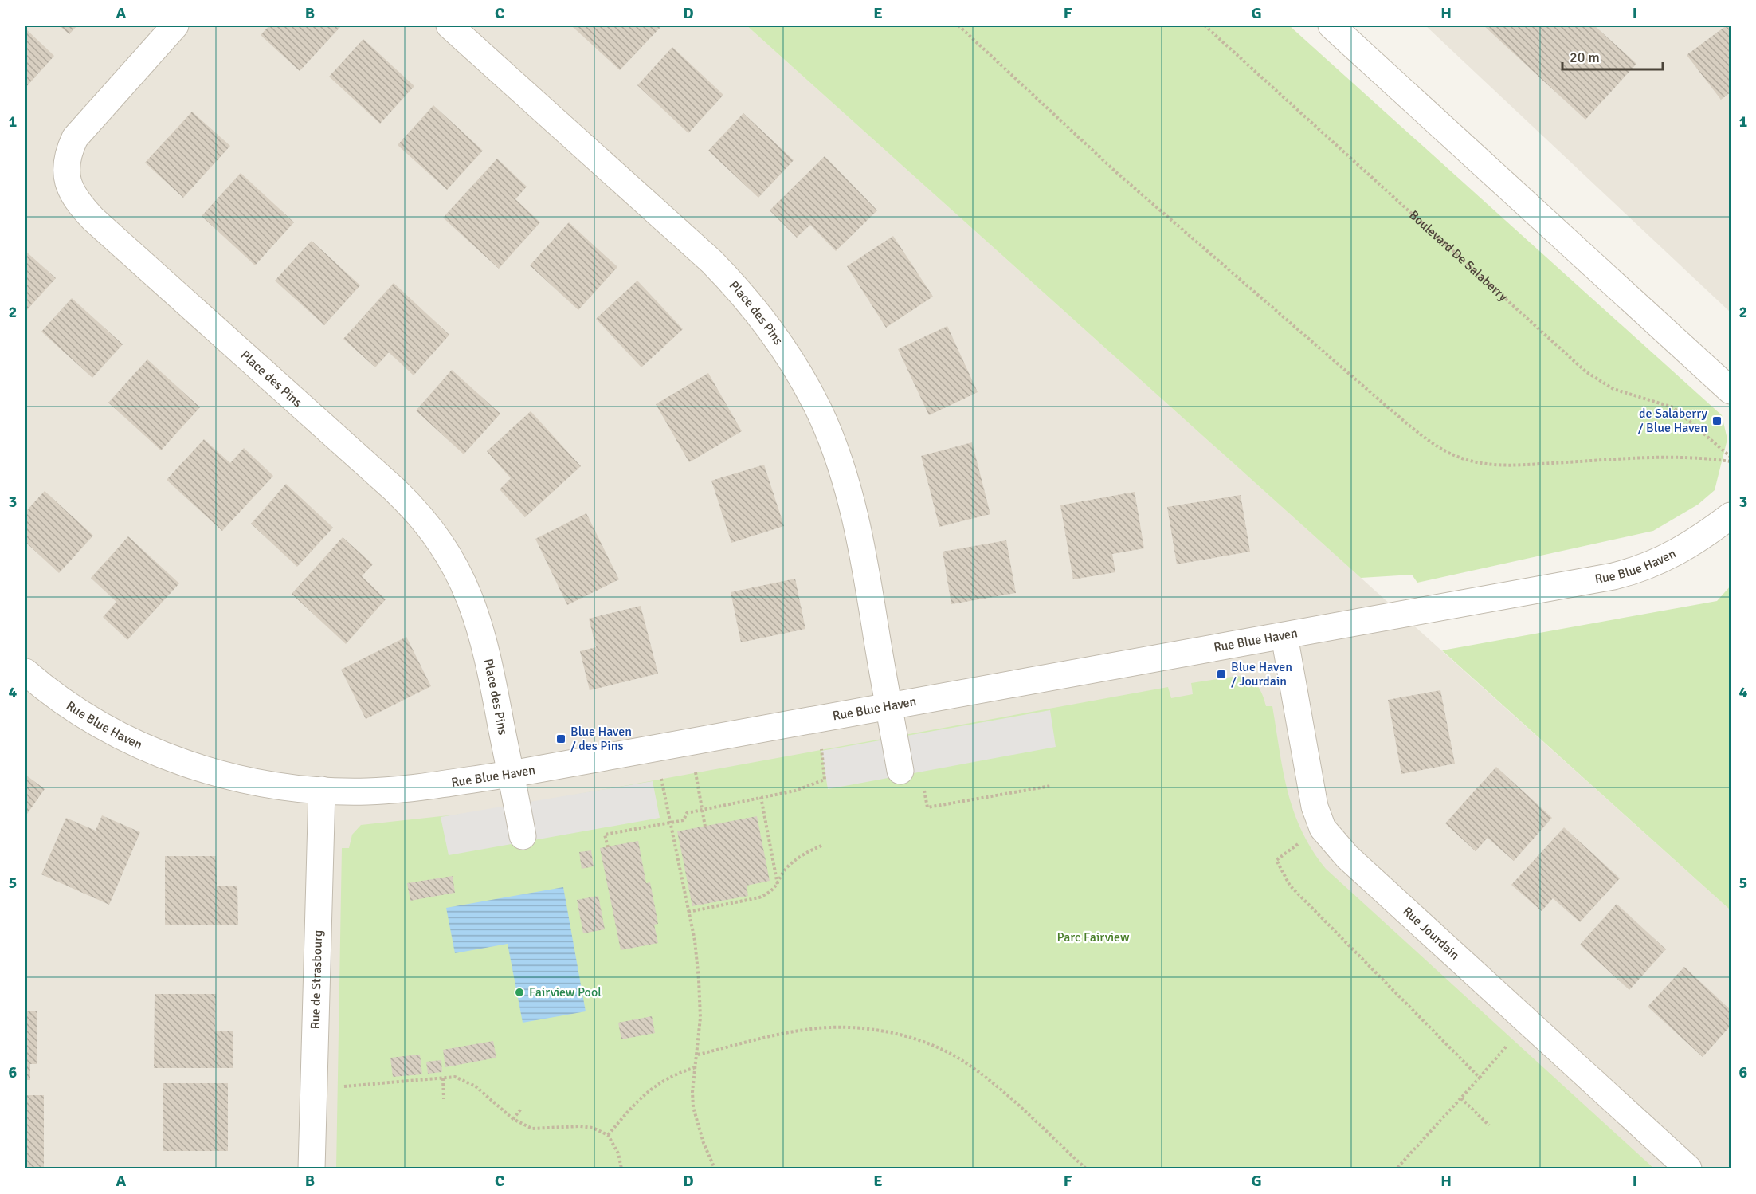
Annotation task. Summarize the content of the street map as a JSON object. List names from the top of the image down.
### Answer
{
  "streets": {
    "street": [
      "Place des Pins",
      "Rue Blue Haven",
      "Rue Jourdain",
      "Rue de Strasbourg"
    ],
    "path": ["Boulevard De Salaberry"]
  },
  "crossings": [
    ["Place des Pins", "Rue Blue Haven"],
    ["Rue Blue Haven", "Rue Jourdain"],
    ["Rue Blue Haven", "Rue de Strasbourg"]
  ],
  "parks": ["Parc Fairview"],
  "places": {
    "transit": ["de Salaberry / Blue Haven", "Blue Haven / Jourdain", "Blue Haven / des Pins"],
    "other": ["Fairview Pool"]
  },
  "scale_bar": "20 m",
  "grid": {
    "columns": [
      "A",
      "B",
      "C",
      "D",
      "E",
      "F",
      "G",
      "H",
      "I"
    ],
    "rows": [
      "1",
      "2",
      "3",
      "4",
      "5",
      "6"
    ]
  }
}
